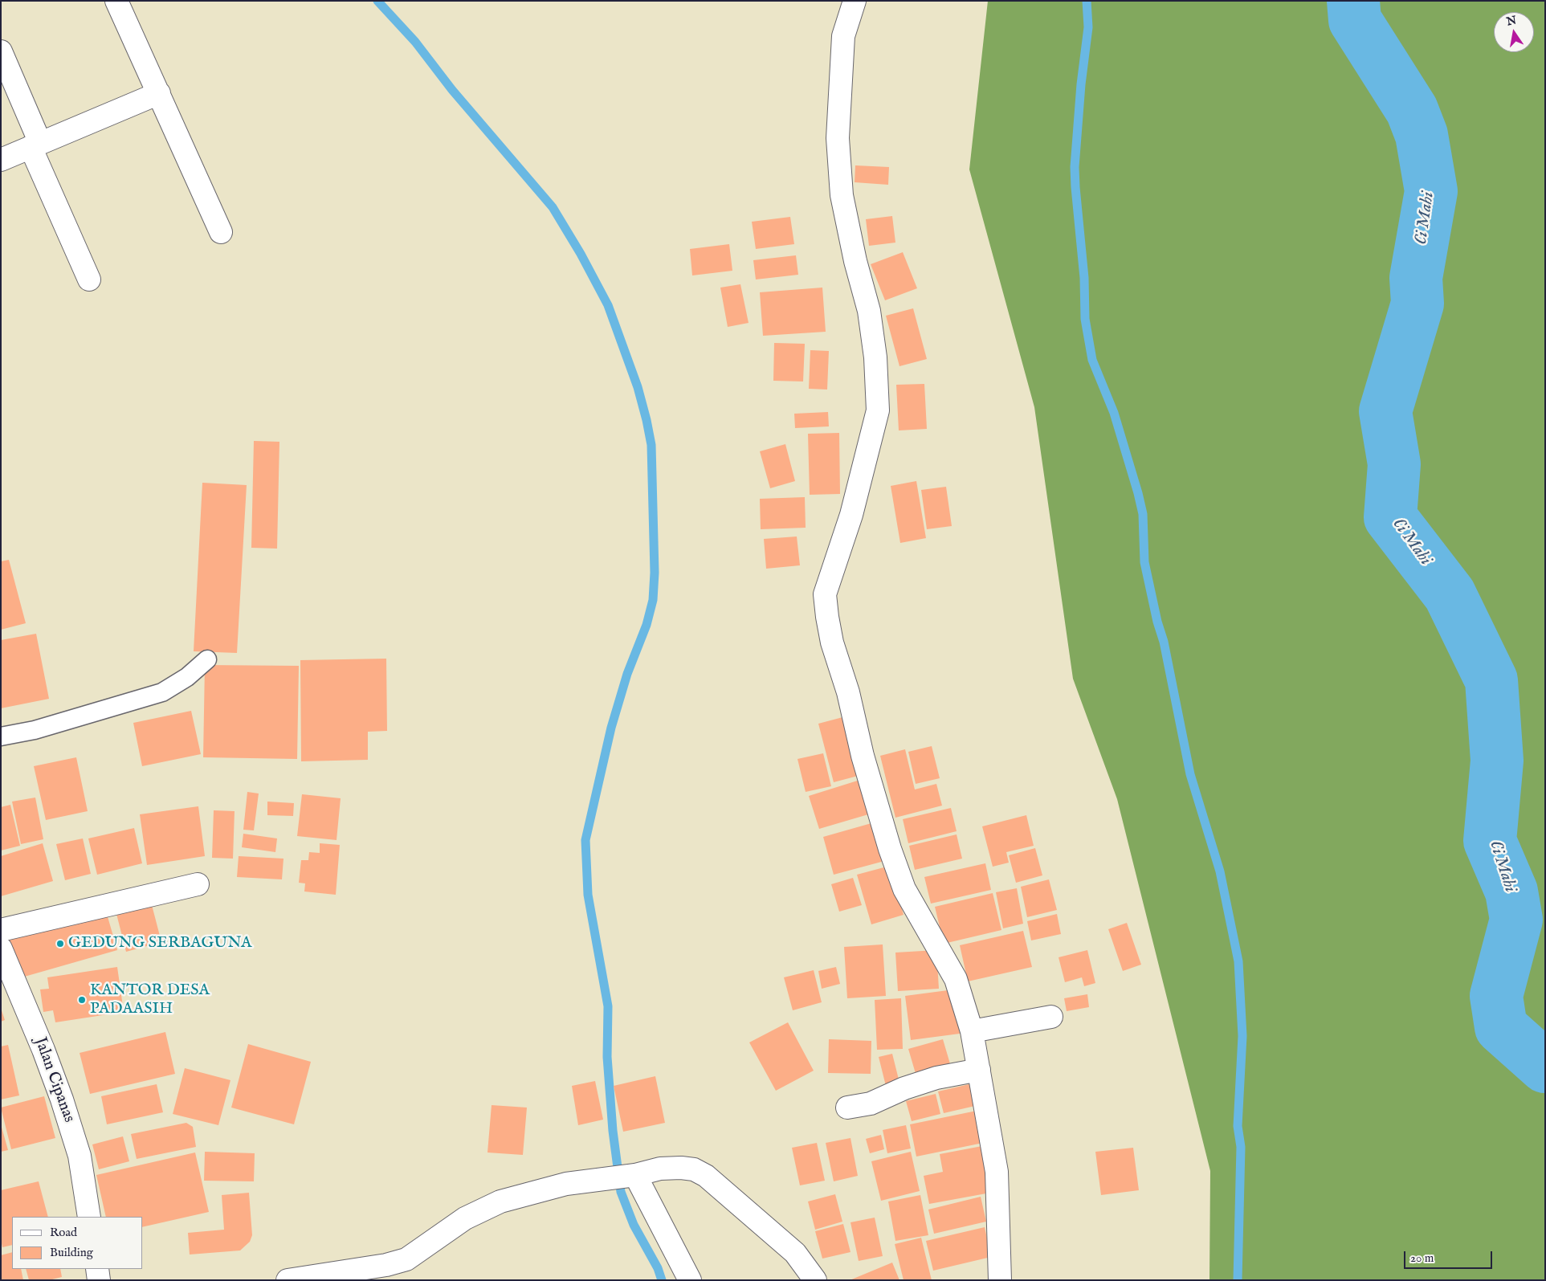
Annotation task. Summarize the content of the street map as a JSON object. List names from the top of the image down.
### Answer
{
  "streets": {
    "street": ["Jalan Cipanas"]
  },
  "water": ["Ci Mahi"],
  "places": ["GEDUNG SERBAGUNA", "KANTOR DESA PADAASIH"],
  "legend": ["Road", "Building"],
  "scale_bar": "20 m",
  "north": "top"
}
